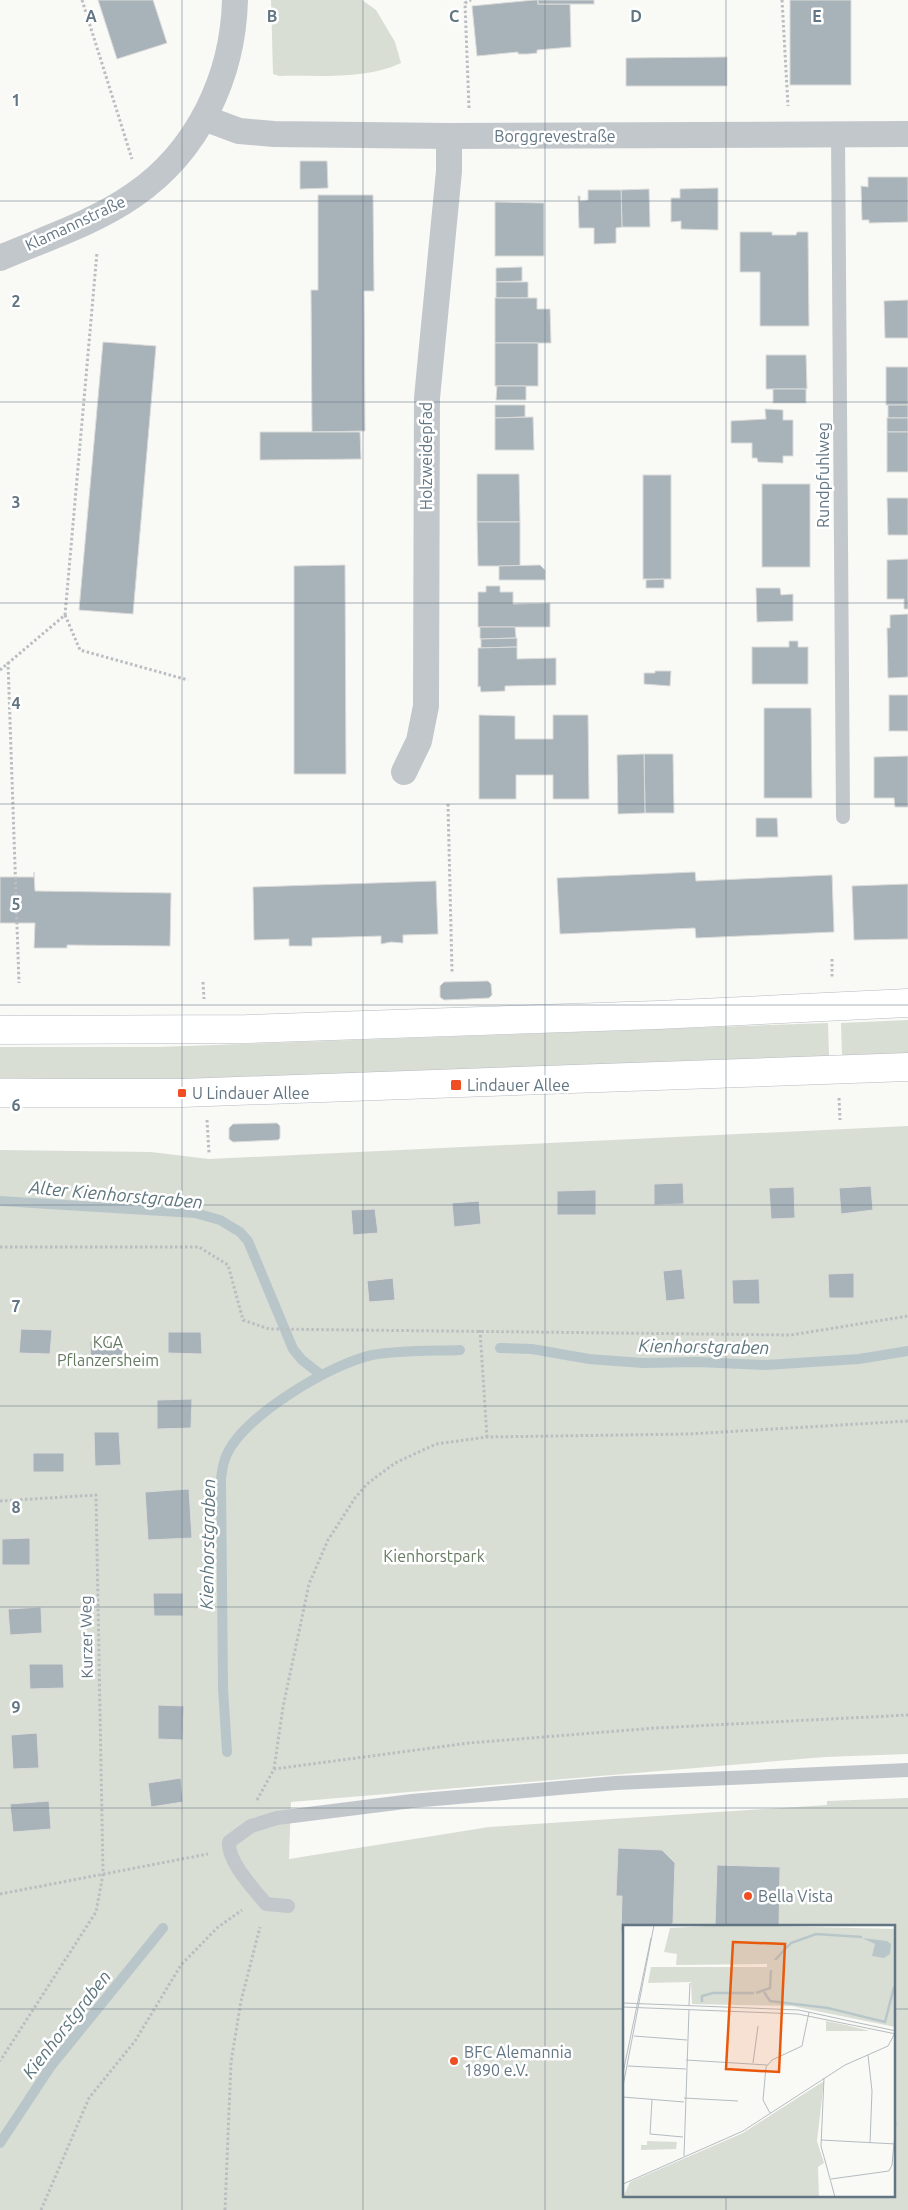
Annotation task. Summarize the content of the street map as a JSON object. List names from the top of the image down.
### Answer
{
  "streets": {
    "street": ["Borggrevestraße", "Klamannstraße", "Holzweidepfad"],
    "lane": ["Rundpfuhlweg"],
    "path": ["Kurzer Weg"]
  },
  "crossings": [
    ["Borggrevestraße", "Klamannstraße"],
    ["Borggrevestraße", "Holzweidepfad"],
    ["Borggrevestraße", "Rundpfuhlweg"]
  ],
  "water": ["Alter Kienhorstgraben", "Kienhorstgraben"],
  "parks": ["KGA Pflanzersheim", "Kienhorstpark"],
  "places": {
    "transit": ["Lindauer Allee", "U Lindauer Allee"],
    "other": ["Bella Vista", "BFC Alemannia 1890 e.V."]
  },
  "grid": {
    "columns": [
      "A",
      "B",
      "C",
      "D",
      "E"
    ],
    "rows": [
      "1",
      "2",
      "3",
      "4",
      "5",
      "6",
      "7",
      "8",
      "9"
    ]
  }
}
